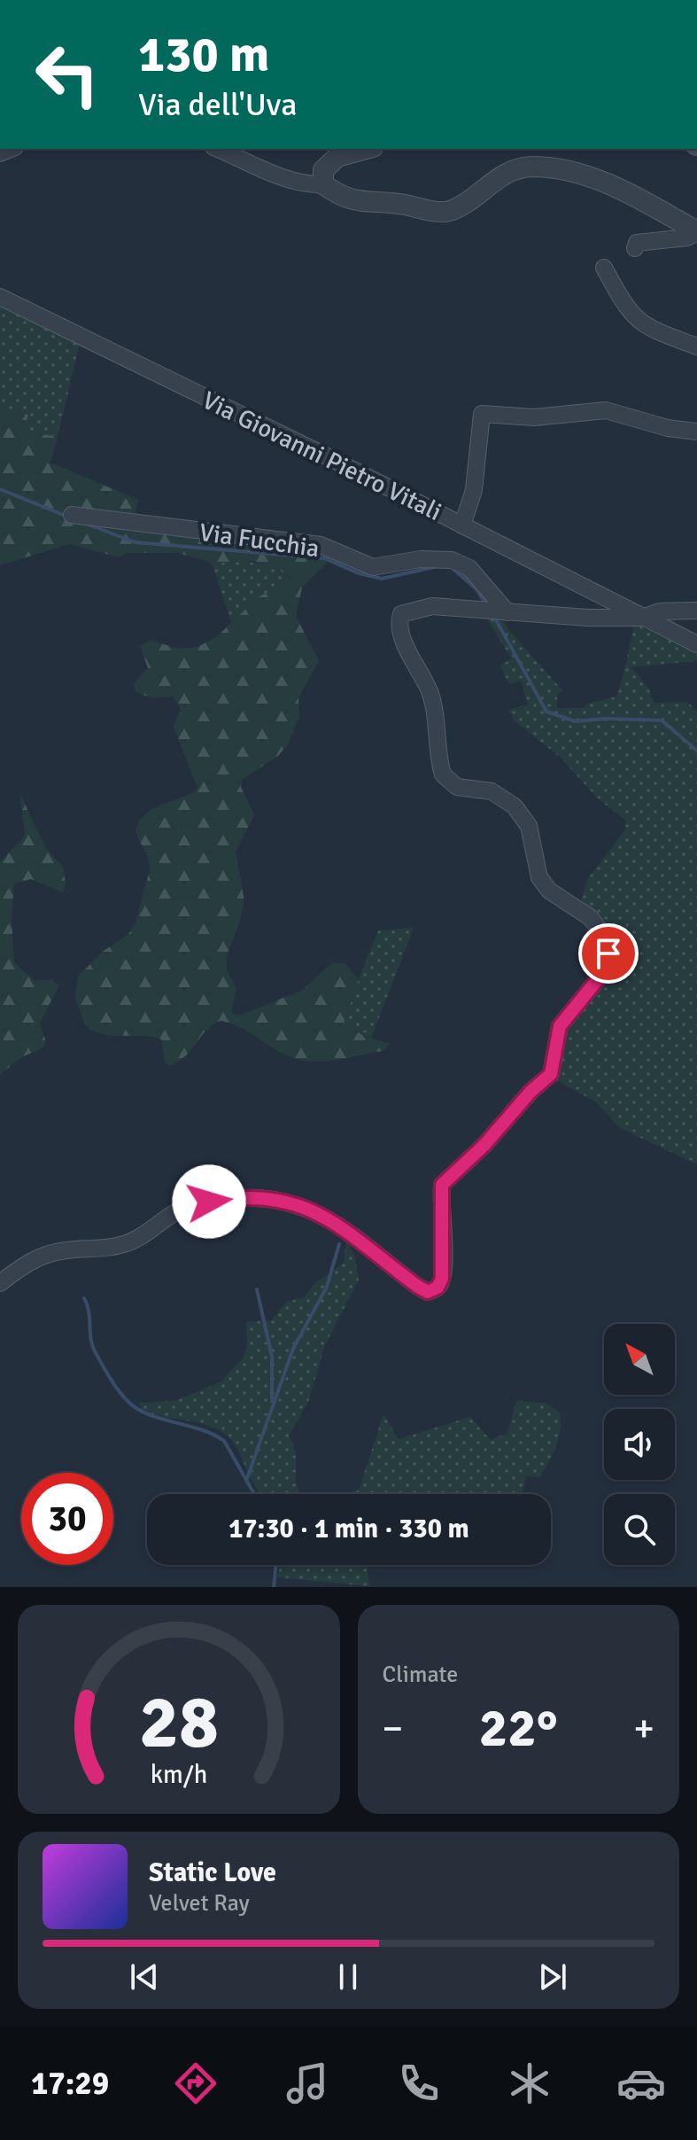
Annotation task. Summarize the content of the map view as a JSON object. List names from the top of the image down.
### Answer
{
  "streets": {
    "street": ["Via Giovanni Pietro Vitali", "Via Fucchia"]
  },
  "north": "top left",
  "page": {
    "turn": ["130 m", "Via dell'Uva"],
    "limit": "30",
    "trip": "17:30 · 1 min · 330 m",
    "tile": "Climate",
    "heat": ["−", "22°", "+"],
    "song": ["Static Love", "Velvet Ray"],
    "tabs": "17:29",
    "gauge": ["28", "km/h"]
  }
}
